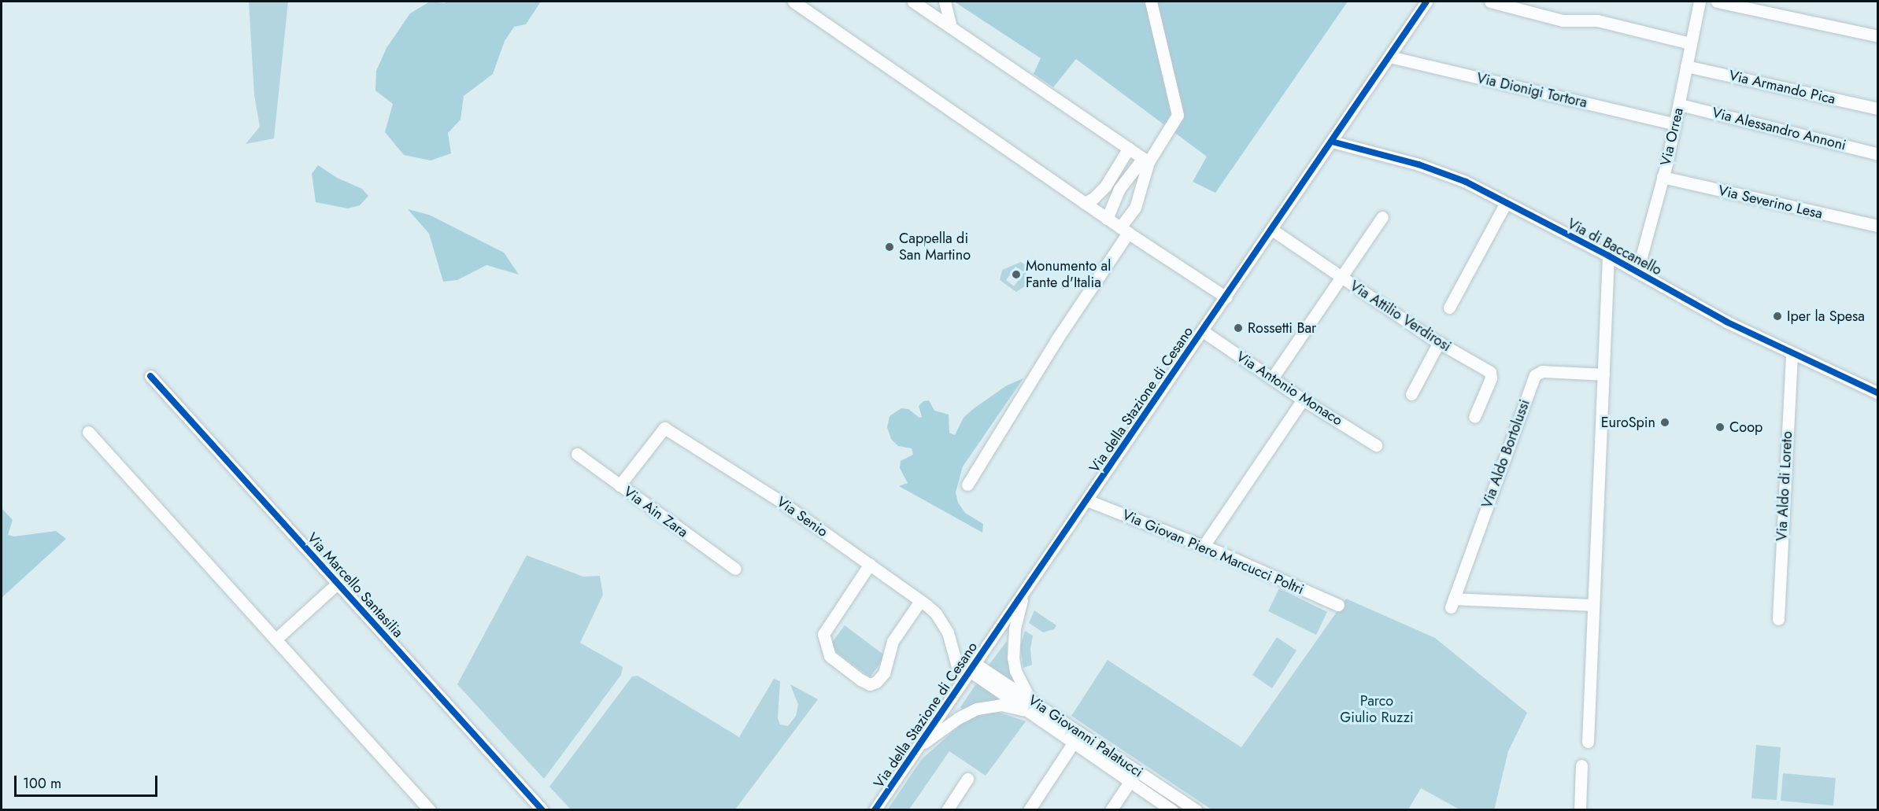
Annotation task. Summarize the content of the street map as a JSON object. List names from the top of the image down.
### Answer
{
  "streets": {
    "street": [
      "Via Armando Pica",
      "Via Dionigi Tortora",
      "Via Alessandro Annoni",
      "Via Orrea",
      "Via Severino Lesa",
      "Via di Baccanello",
      "Via Attilio Verdirosi",
      "Via Antonio Monaco",
      "Via della Stazione di Cesano",
      "Via Aldo Bortolussi",
      "Via Aldo di Loreto",
      "Via Ain Zara",
      "Via Senio",
      "Via Giovan Piero Marcucci Poltri",
      "Via Marcello Santasilia",
      "Via Giovanni Palatucci"
    ]
  },
  "crossings": [
    ["Via Armando Pica", "Via Orrea"],
    ["Via Dionigi Tortora", "Via Orrea"],
    ["Via Dionigi Tortora", "Via della Stazione di Cesano"],
    ["Via Alessandro Annoni", "Via Orrea"],
    ["Via Orrea", "Via Severino Lesa"],
    ["Via Orrea", "Via di Baccanello"],
    ["Via di Baccanello", "Via della Stazione di Cesano"],
    ["Via di Baccanello", "Via Aldo di Loreto"],
    ["Via Attilio Verdirosi", "Via della Stazione di Cesano"],
    ["Via Antonio Monaco", "Via della Stazione di Cesano"],
    ["Via della Stazione di Cesano", "Via Senio"],
    ["Via della Stazione di Cesano", "Via Giovan Piero Marcucci Poltri"],
    ["Via della Stazione di Cesano", "Via Giovanni Palatucci"],
    ["Via Ain Zara", "Via Senio"],
    ["Via Senio", "Via Giovanni Palatucci"]
  ],
  "parks": ["Parco Giulio Ruzzi"],
  "places": [
    "Cappella di San Martino",
    "Monumento al Fante d'Italia",
    "Iper la Spesa",
    "Rossetti Bar",
    "EuroSpin",
    "Coop"
  ],
  "scale_bar": "100 m"
}
